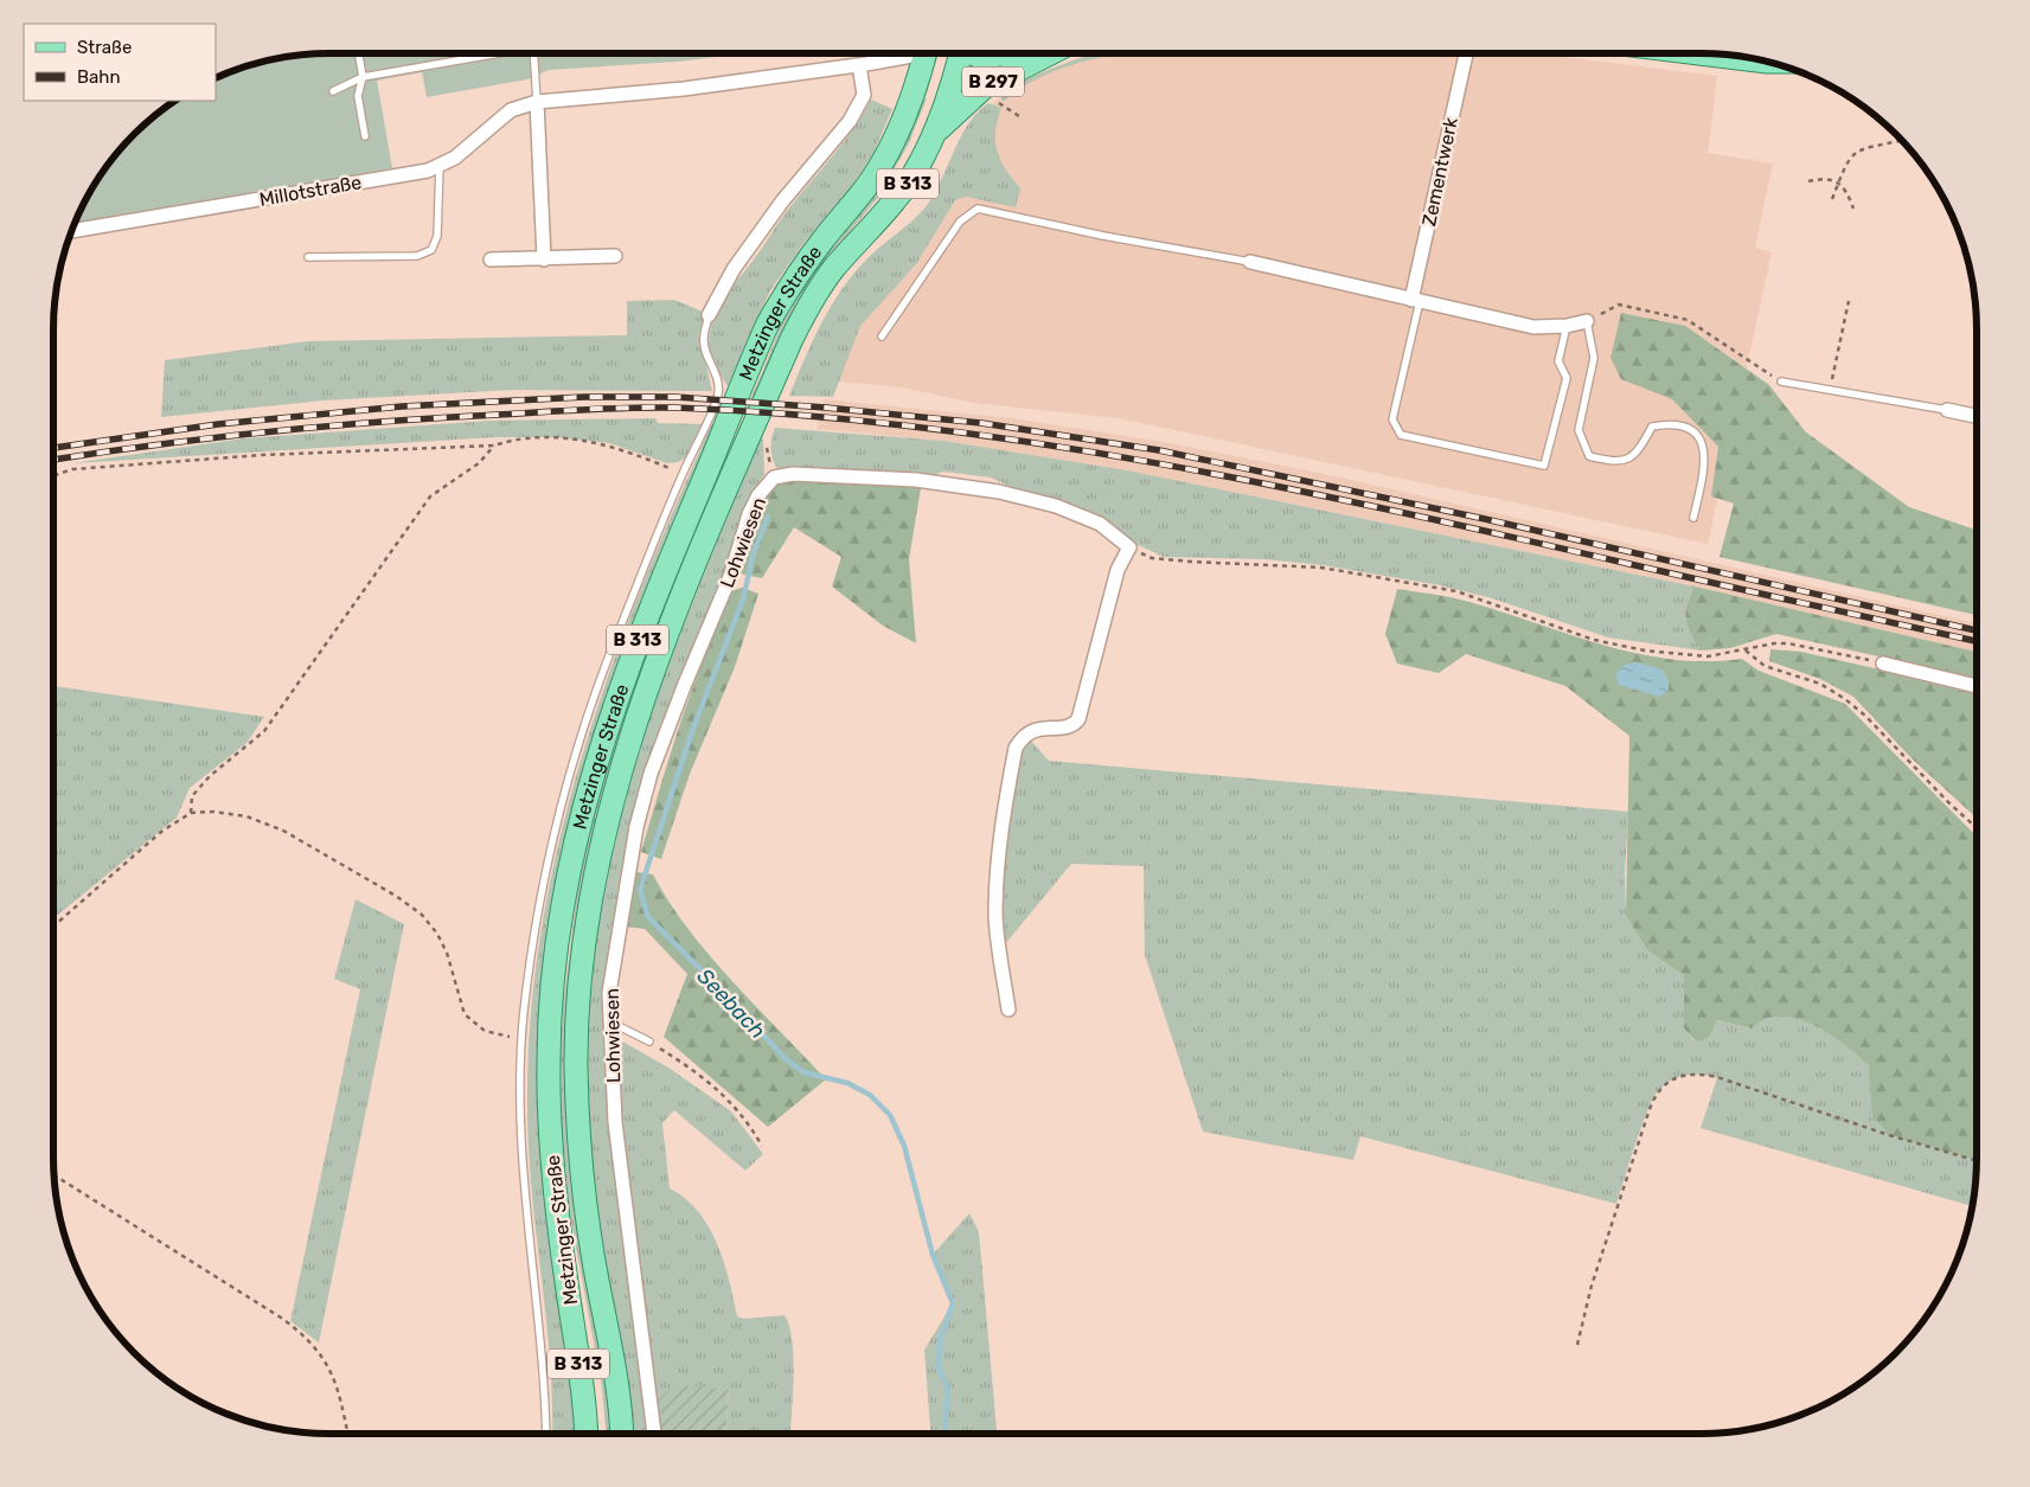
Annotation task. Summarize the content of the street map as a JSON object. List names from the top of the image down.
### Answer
{
  "streets": {
    "main road": ["B 297", "B 313", "Metzinger Straße"],
    "street": ["Zementwerk", "Millotstraße", "Lohwiesen"]
  },
  "crossings": [
    ["B 297", "B 313"],
    ["B 297", "Metzinger Straße"],
    ["B 313", "Metzinger Straße"],
    ["Millotstraße", "Metzinger Straße"]
  ],
  "water": ["Seebach"],
  "legend": ["Straße", "Bahn"]
}
